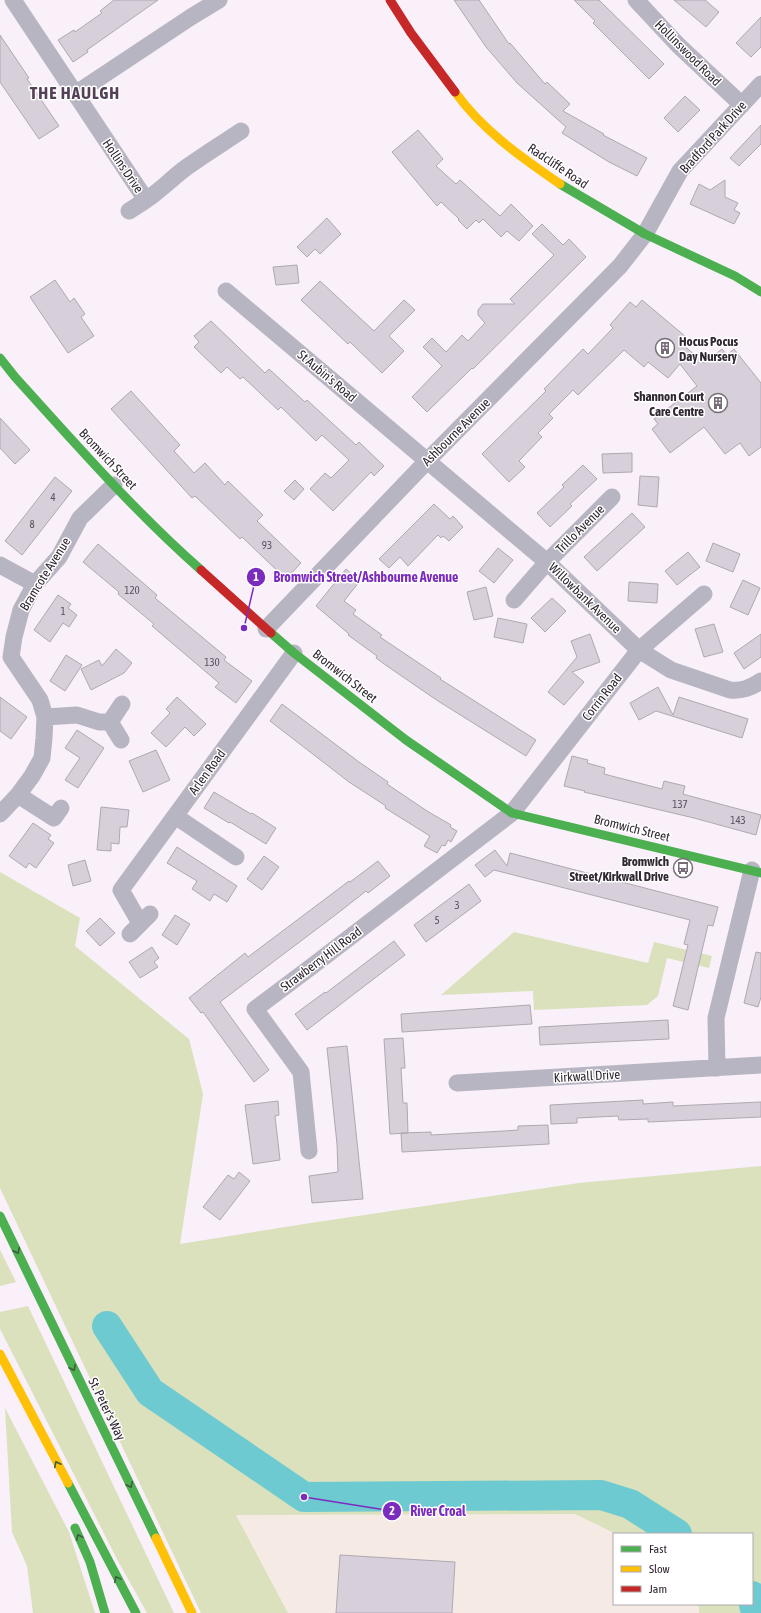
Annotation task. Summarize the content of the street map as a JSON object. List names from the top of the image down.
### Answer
{
  "streets": {
    "main road": ["Radcliffe Road", "Bromwich Street", "St. Peter's Way"],
    "street": [
      "Hollinswood Road",
      "Bradford Park Drive",
      "Hollins Drive",
      "St Aubin's Road",
      "Ashbourne Avenue",
      "Trillo Avenue",
      "Bramcote Avenue",
      "Willowbank Avenue",
      "Corrin Road",
      "Arlen Road",
      "Strawberry Hill Road",
      "Kirkwall Drive"
    ]
  },
  "crossings": [
    ["Hollinswood Road", "Bradford Park Drive"],
    ["Bradford Park Drive", "Radcliffe Road"],
    ["Bradford Park Drive", "Ashbourne Avenue"],
    ["Radcliffe Road", "Ashbourne Avenue"],
    ["St Aubin's Road", "Ashbourne Avenue"],
    ["St Aubin's Road", "Willowbank Avenue"],
    ["Ashbourne Avenue", "Bromwich Street"],
    ["Ashbourne Avenue", "Willowbank Avenue"],
    ["Bromwich Street", "Bramcote Avenue"],
    ["Bromwich Street", "Corrin Road"],
    ["Bromwich Street", "Arlen Road"],
    ["Bromwich Street", "Strawberry Hill Road"],
    ["Trillo Avenue", "Willowbank Avenue"],
    ["Willowbank Avenue", "Corrin Road"],
    ["Corrin Road", "Strawberry Hill Road"]
  ],
  "districts": ["THE HAULGH"],
  "places": {
    "building": ["Hocus Pocus Day Nursery", "Shannon Court Care Centre"],
    "other": ["Bromwich Street/Ashbourne Avenue", "River Croal"],
    "bus stop": ["Bromwich Street/Kirkwall Drive"]
  },
  "house_numbers": [
    "4",
    "8",
    "93",
    "120",
    "1",
    "130",
    "137",
    "143",
    "3",
    "5"
  ],
  "legend": ["Fast", "Slow", "Jam"]
}
